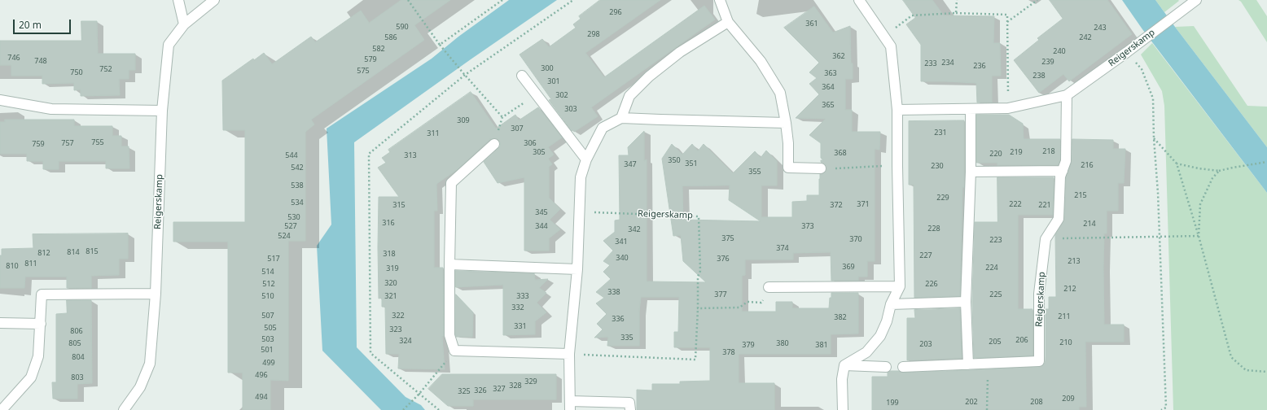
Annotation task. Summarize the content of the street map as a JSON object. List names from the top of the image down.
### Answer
{
  "streets": {
    "street": ["Reigerskamp"]
  },
  "house_numbers": [
    "296",
    "361",
    "590",
    "243",
    "298",
    "586",
    "242",
    "582",
    "240",
    "362",
    "746",
    "579",
    "748",
    "239",
    "234",
    "233",
    "236",
    "300",
    "752",
    "575",
    "750",
    "363",
    "238",
    "301",
    "364",
    "302",
    "365",
    "303",
    "309",
    "307",
    "231",
    "311",
    "755",
    "757",
    "306",
    "759",
    "218",
    "305",
    "219",
    "368",
    "220",
    "544",
    "313",
    "350",
    "351",
    "347",
    "216",
    "230",
    "542",
    "355",
    "538",
    "215",
    "229",
    "534",
    "371",
    "222",
    "315",
    "372",
    "221",
    "345",
    "530",
    "316",
    "214",
    "527",
    "344",
    "373",
    "228",
    "342",
    "524",
    "375",
    "370",
    "223",
    "341",
    "374",
    "815",
    "814",
    "812",
    "318",
    "227",
    "340",
    "517",
    "376",
    "213",
    "811",
    "810",
    "369",
    "224",
    "319",
    "514",
    "320",
    "512",
    "226",
    "212",
    "338",
    "377",
    "225",
    "510",
    "321",
    "333",
    "332",
    "507",
    "322",
    "211",
    "382",
    "336",
    "331",
    "505",
    "323",
    "806",
    "335",
    "503",
    "206",
    "324",
    "205",
    "210",
    "805",
    "380",
    "203",
    "379",
    "381",
    "501",
    "378",
    "804",
    "499",
    "496",
    "803",
    "329",
    "328",
    "327",
    "326",
    "325",
    "494",
    "209",
    "202",
    "208",
    "199"
  ],
  "scale_bar": "20 m"
}
